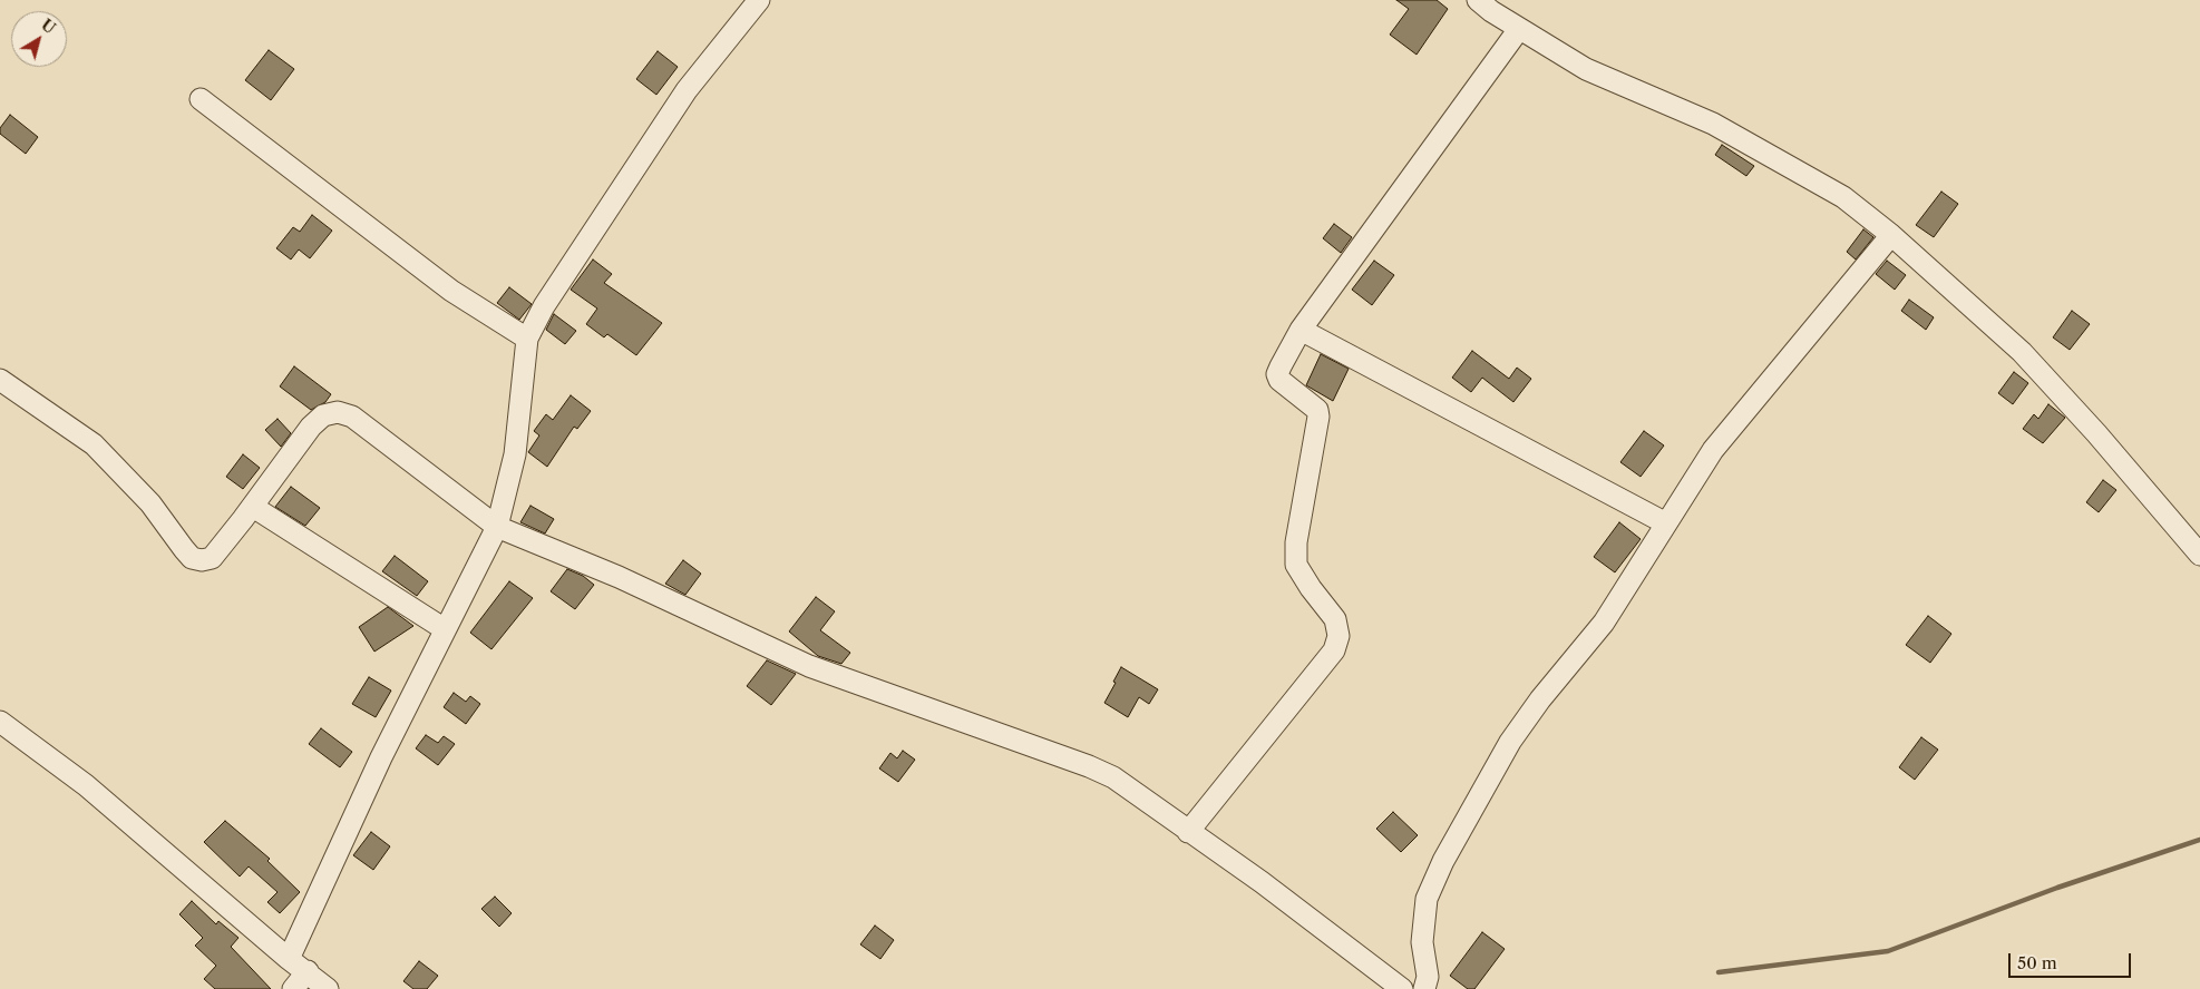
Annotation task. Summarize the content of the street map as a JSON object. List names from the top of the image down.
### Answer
{
  "scale_bar": "50 m",
  "north": "top right"
}
